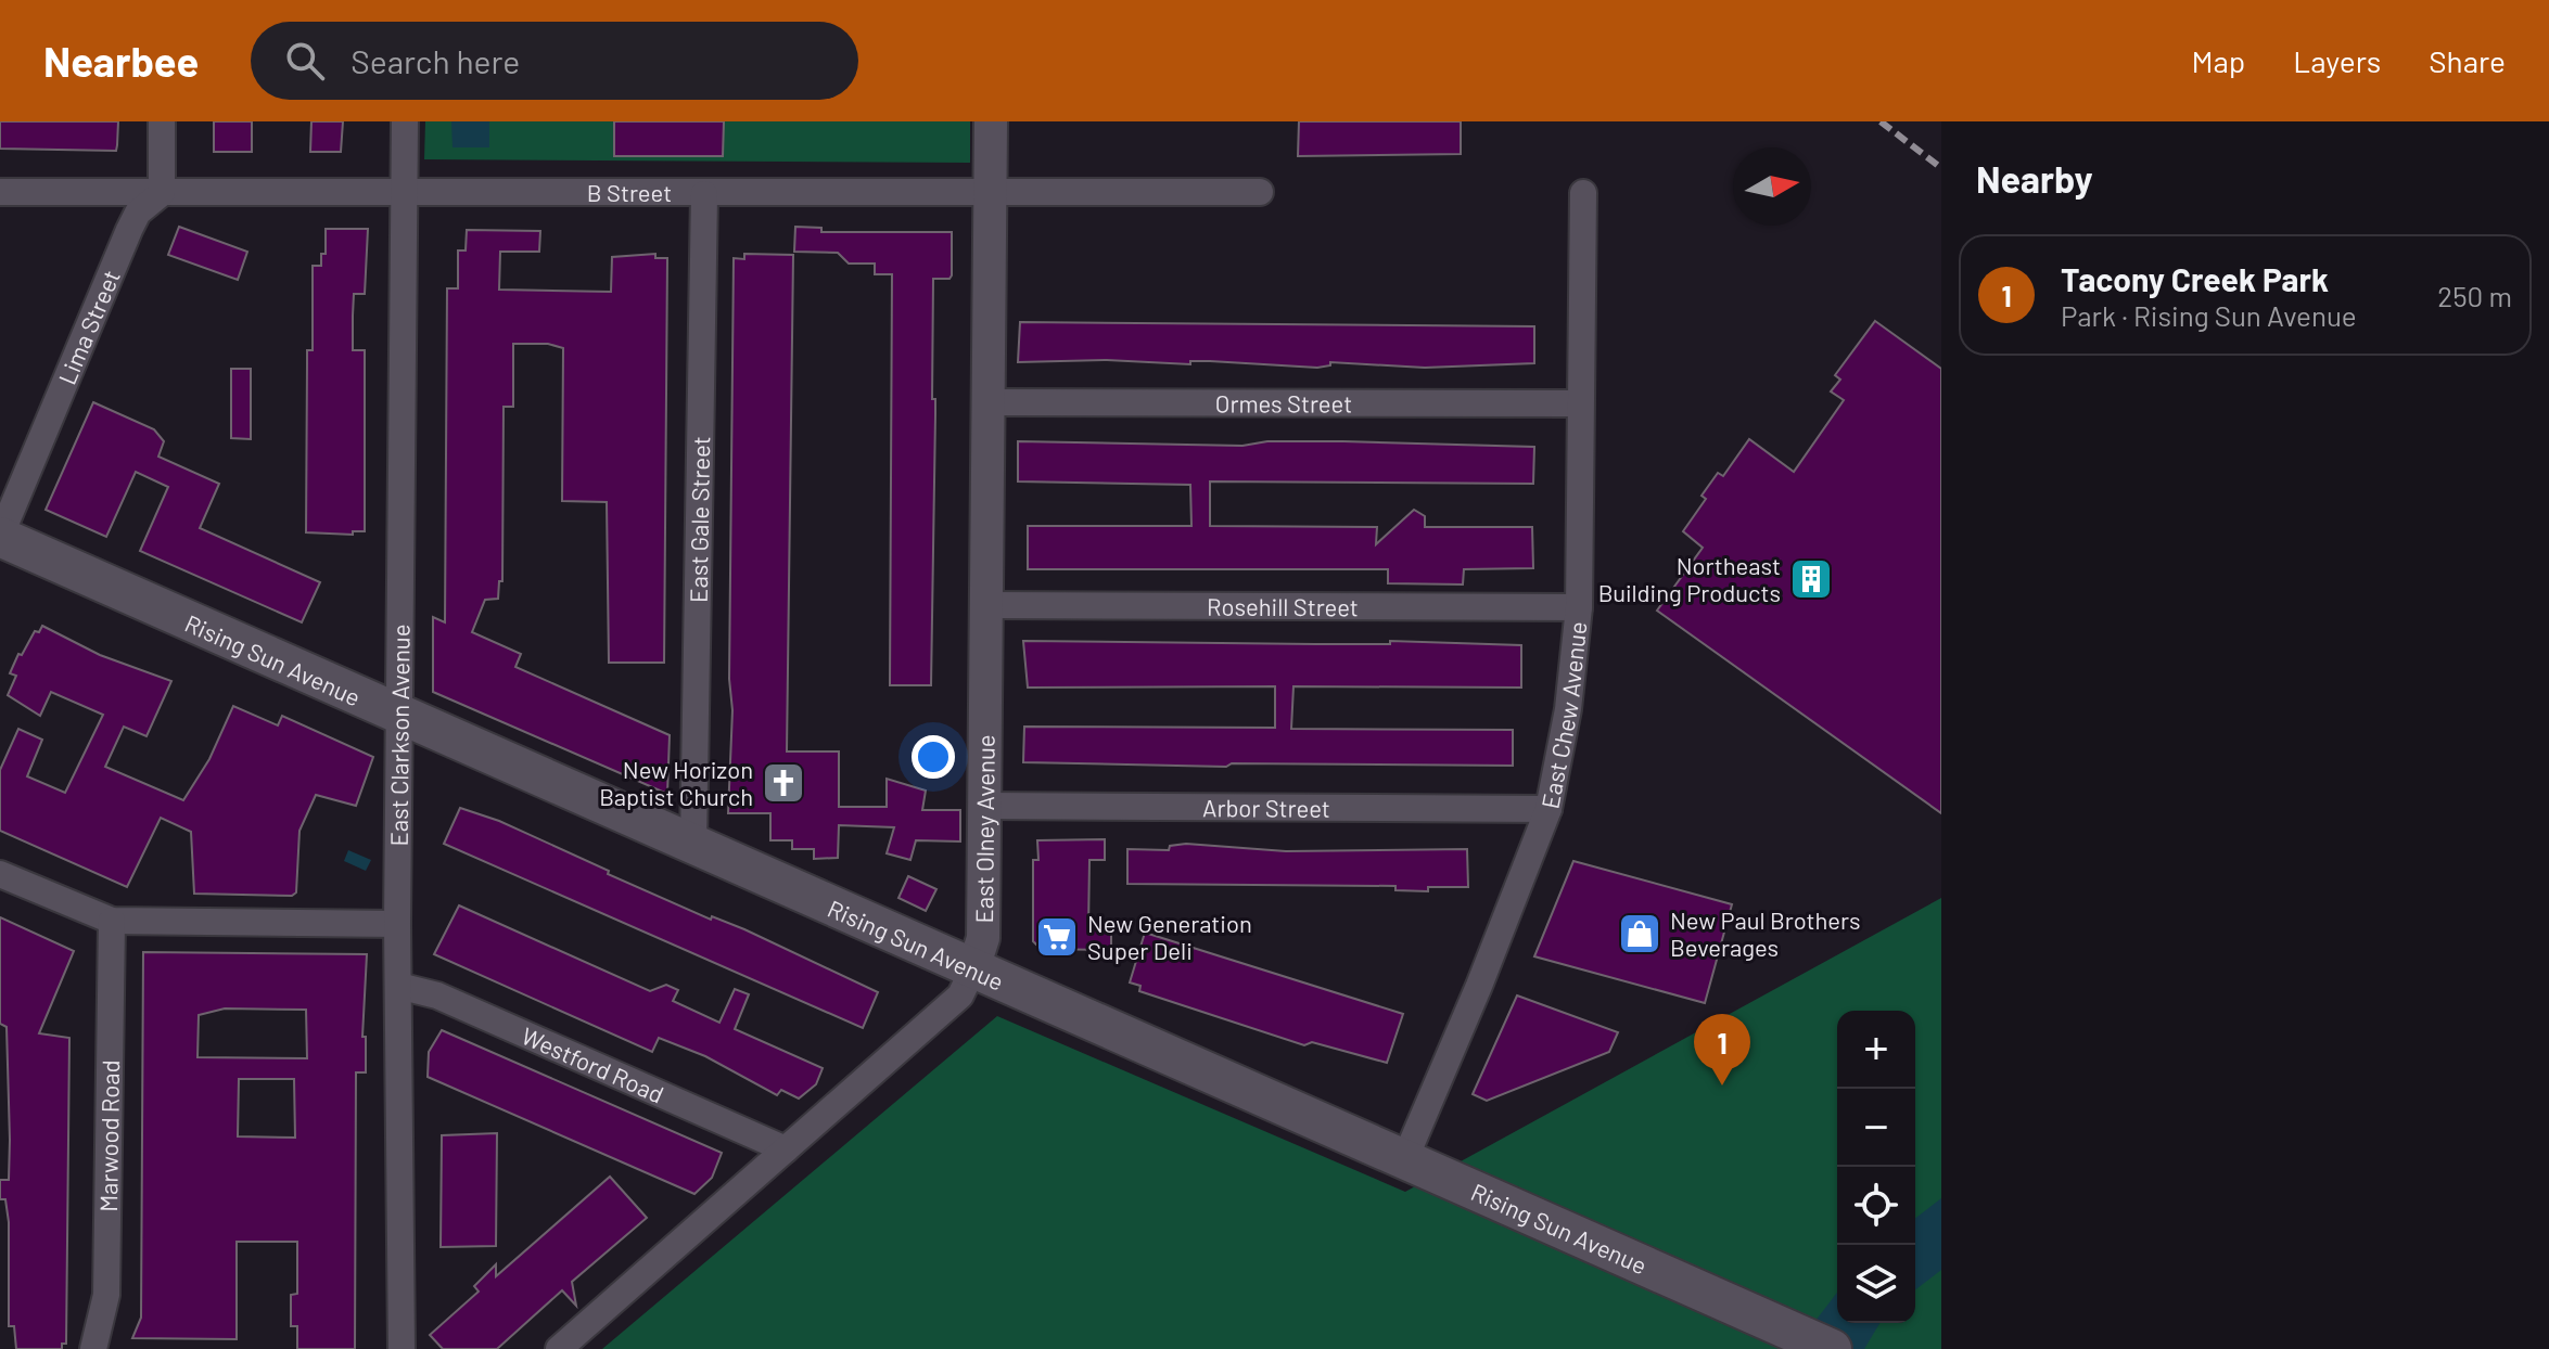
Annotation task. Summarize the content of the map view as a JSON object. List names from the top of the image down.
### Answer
{
  "streets": {
    "main road": ["Rising Sun Avenue"],
    "street": [
      "B Street",
      "Lima Street",
      "Ormes Street",
      "East Gale Street",
      "Rosehill Street",
      "East Chew Avenue",
      "East Clarkson Avenue",
      "Arbor Street",
      "East Olney Avenue",
      "Westford Road",
      "Marwood Road"
    ]
  },
  "crossings": [
    ["B Street", "Lima Street"],
    ["B Street", "East Gale Street"],
    ["B Street", "East Clarkson Avenue"],
    ["B Street", "East Olney Avenue"],
    ["Lima Street", "Rising Sun Avenue"],
    ["Ormes Street", "East Chew Avenue"],
    ["Ormes Street", "East Olney Avenue"],
    ["East Gale Street", "Rising Sun Avenue"],
    ["Rosehill Street", "East Chew Avenue"],
    ["Rosehill Street", "East Olney Avenue"],
    ["Rising Sun Avenue", "East Chew Avenue"],
    ["Rising Sun Avenue", "East Clarkson Avenue"],
    ["Rising Sun Avenue", "East Olney Avenue"],
    ["East Chew Avenue", "Arbor Street"],
    ["East Clarkson Avenue", "Westford Road"],
    ["Arbor Street", "East Olney Avenue"],
    ["East Olney Avenue", "Westford Road"]
  ],
  "places": {
    "building": ["Northeast Building Products"],
    "church": ["New Horizon Baptist Church"],
    "shop": ["New Paul Brothers Beverages"],
    "supermarket": ["New Generation Super Deli"]
  },
  "north": "right",
  "page": {
    "header": "Nearbee",
    "search": "Search here",
    "nav": ["Map", "Layers", "Share"],
    "heading": "Nearby",
    "list": [
      {
        "mark": "1",
        "name": "Tacony Creek Park",
        "note": "Park · Rising Sun Avenue",
        "value": "250 m"
      }
    ],
    "map_buttons": ["+", "−"],
    "pins": "1"
  }
}
